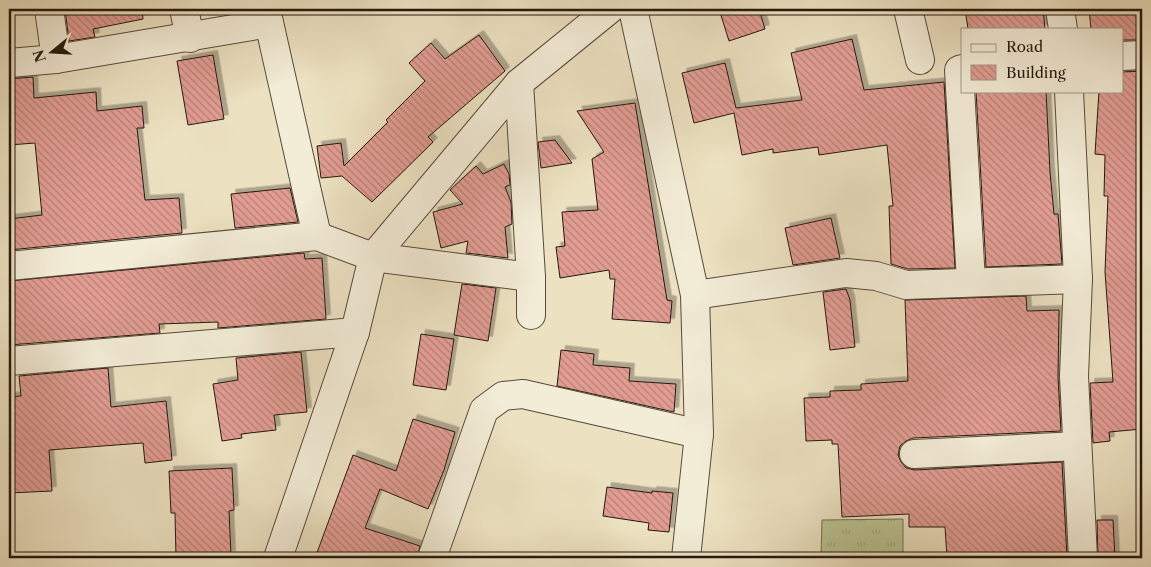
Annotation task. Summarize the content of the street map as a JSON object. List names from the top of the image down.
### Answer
{
  "legend": ["Road", "Building"],
  "north": "left"
}
